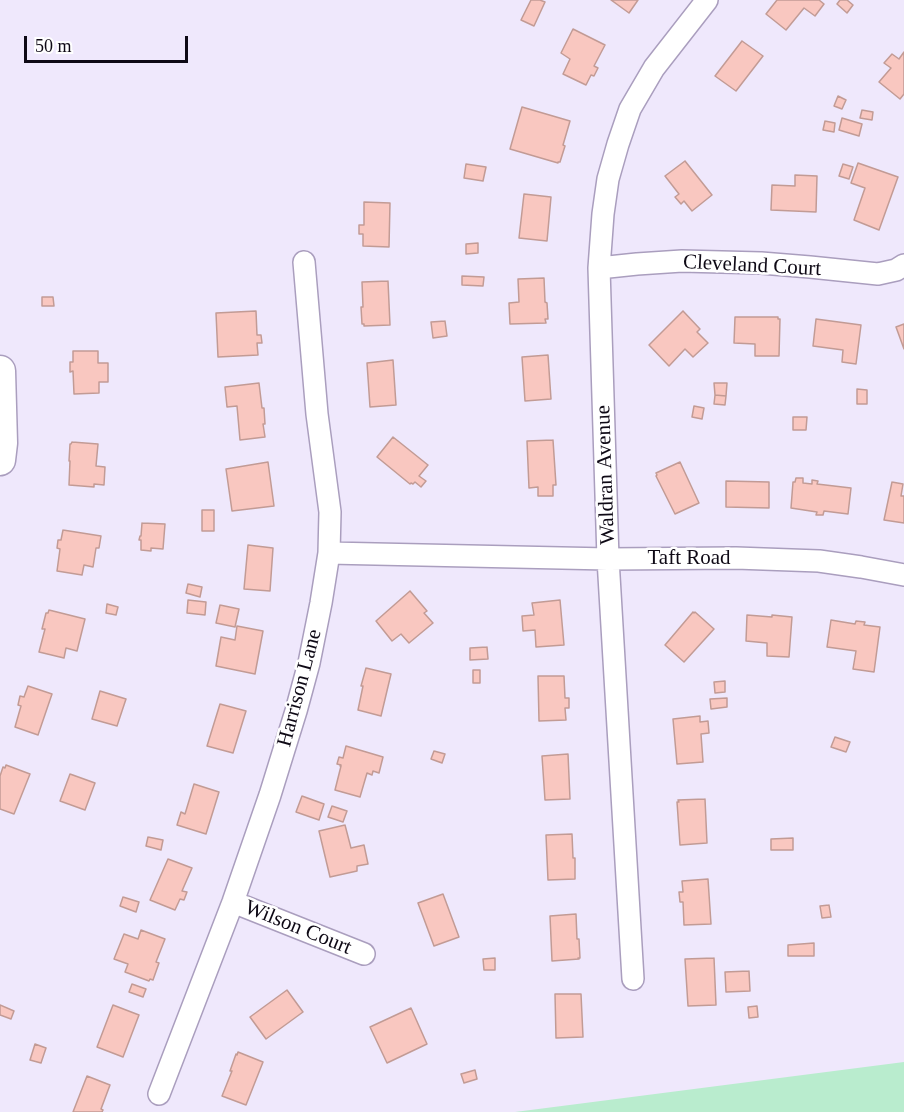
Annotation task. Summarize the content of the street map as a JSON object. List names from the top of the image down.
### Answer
{
  "streets": {
    "street": [
      "Cleveland Court",
      "Waldran Avenue",
      "Taft Road",
      "Harrison Lane",
      "Wilson Court"
    ]
  },
  "crossings": [
    ["Cleveland Court", "Waldran Avenue"],
    ["Waldran Avenue", "Taft Road"],
    ["Taft Road", "Harrison Lane"],
    ["Harrison Lane", "Wilson Court"]
  ],
  "scale_bar": "50 m"
}
